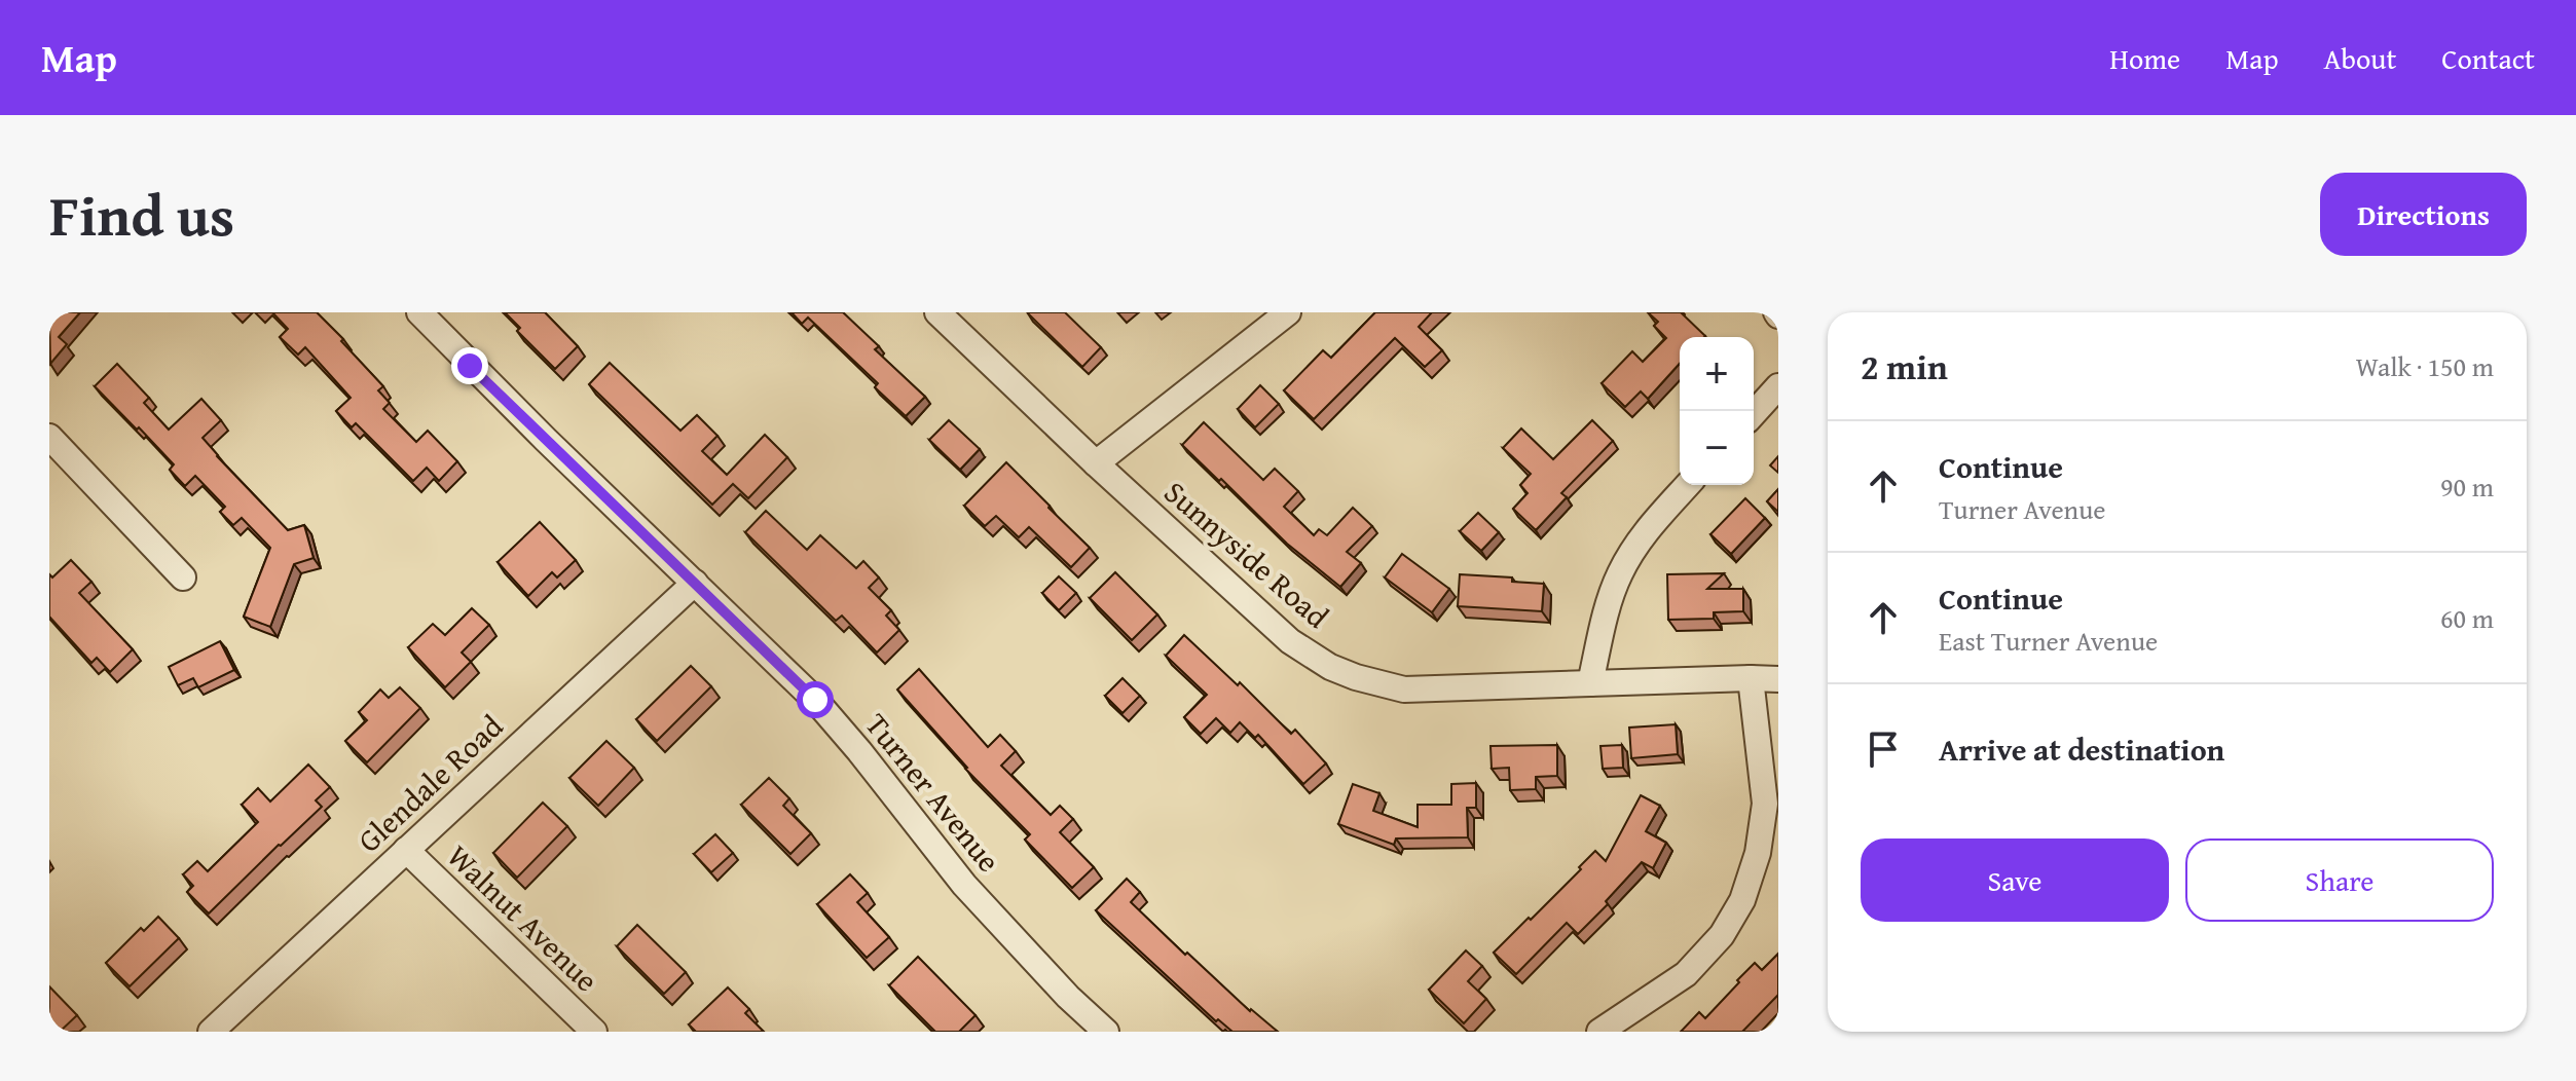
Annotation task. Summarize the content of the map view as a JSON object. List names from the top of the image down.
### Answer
{
  "streets": {
    "street": [
      "Sunnyside Road",
      "Glendale Road",
      "Turner Avenue",
      "Walnut Avenue"
    ]
  },
  "crossings": [
    ["Glendale Road", "Turner Avenue"],
    ["Glendale Road", "Walnut Avenue"]
  ],
  "page": {
    "header": "Map",
    "nav": [
      "Home",
      "Map",
      "About",
      "Contact"
    ],
    "title": "Find us",
    "buttons": [
      "Directions",
      ["Save", "Share"]
    ],
    "heading": ["2 min", "Walk · 150 m"],
    "map_buttons": ["+", "−"],
    "list": [
      ["Continue", "Turner Avenue", "90 m"],
      ["Continue", "East Turner Avenue", "60 m"],
      "Arrive at destination"
    ]
  }
}
